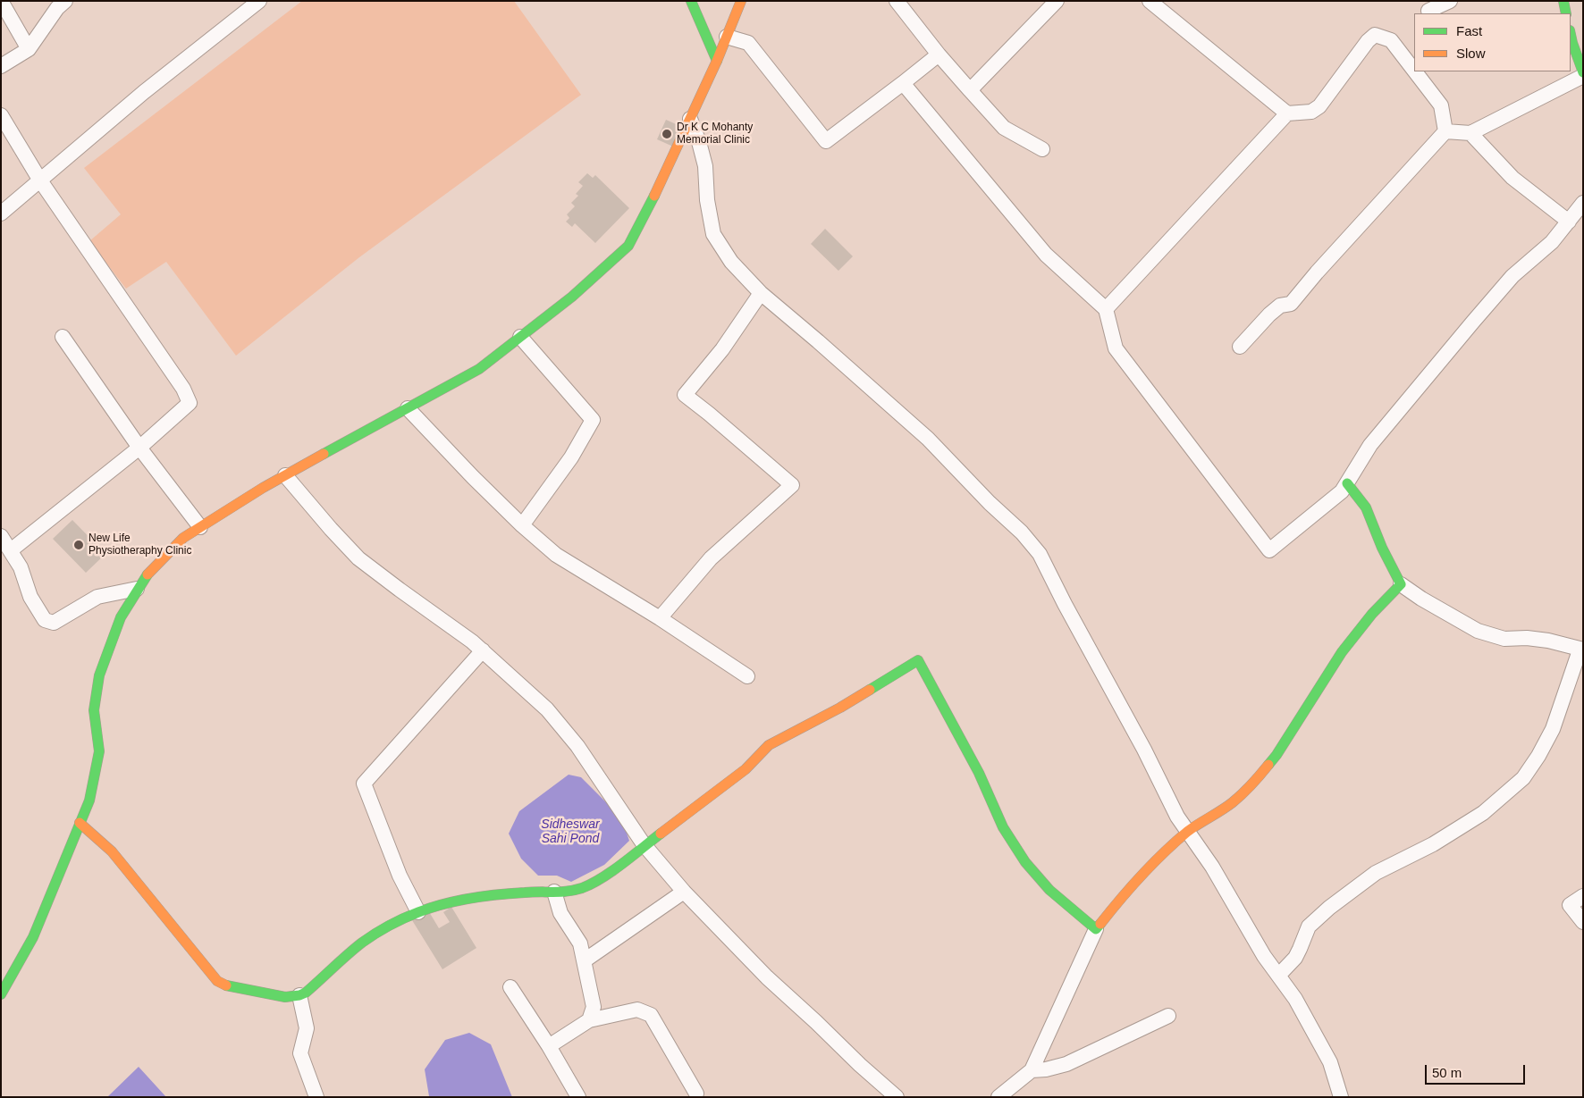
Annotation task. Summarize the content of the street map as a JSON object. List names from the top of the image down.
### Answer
{
  "water": ["Sidheswar Sahi Pond"],
  "places": ["Dr K C Mohanty Memorial Clinic", "New Life Physiotheraphy Clinic"],
  "legend": ["Fast", "Slow"],
  "scale_bar": "50 m"
}
